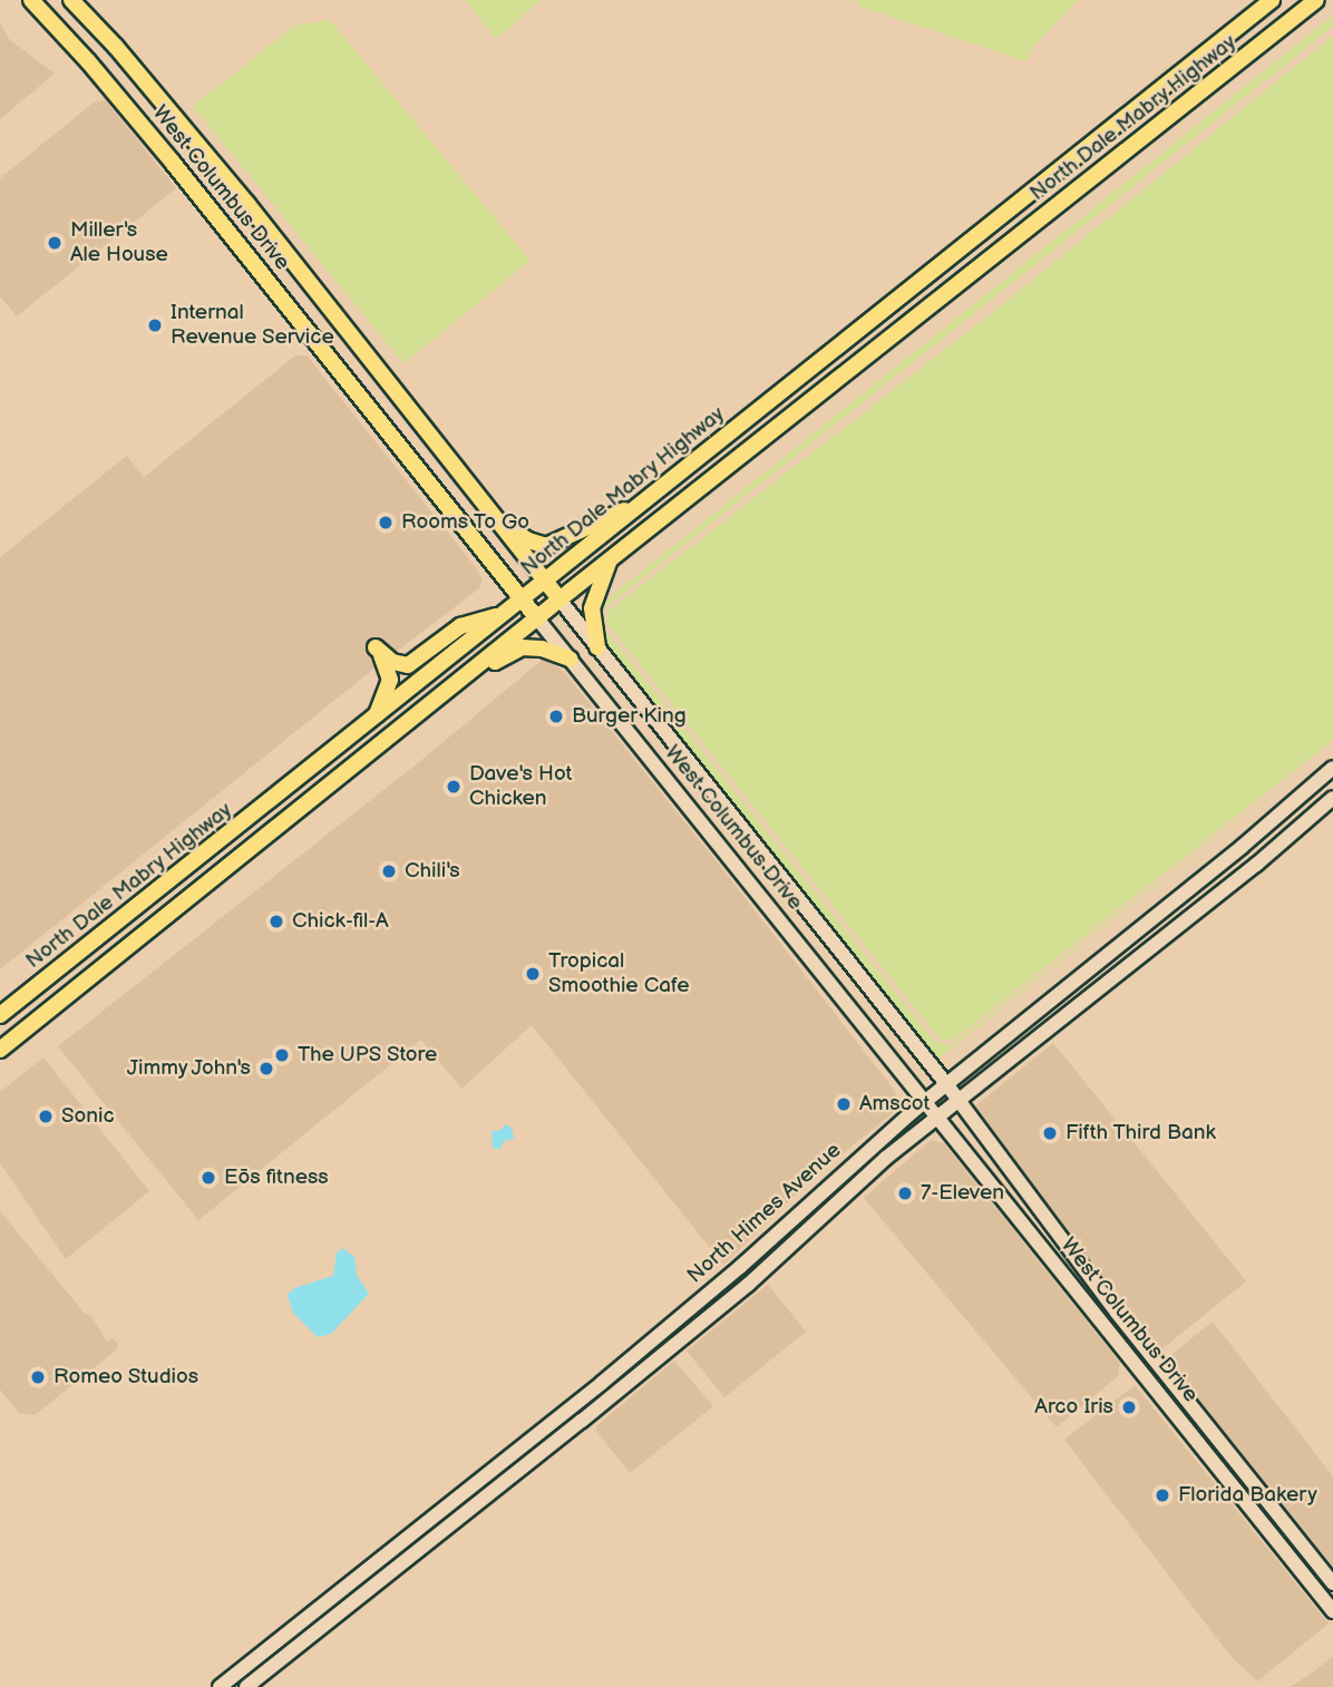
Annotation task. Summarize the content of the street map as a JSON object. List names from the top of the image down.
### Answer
{
  "streets": {
    "main road": ["North Dale Mabry Highway", "West Columbus Drive"],
    "street": ["North Himes Avenue"]
  },
  "crossings": [
    ["North Dale Mabry Highway", "West Columbus Drive"],
    ["West Columbus Drive", "North Himes Avenue"]
  ],
  "places": [
    "Miller's Ale House",
    "Internal Revenue Service",
    "Rooms To Go",
    "Burger King",
    "Dave's Hot Chicken",
    "Chili's",
    "Chick-fil-A",
    "Tropical Smoothie Cafe",
    "The UPS Store",
    "Jimmy John's",
    "Amscot",
    "Sonic",
    "Fifth Third Bank",
    "Eōs fitness",
    "7-Eleven",
    "Romeo Studios",
    "Arco Iris",
    "Florida Bakery"
  ]
}
